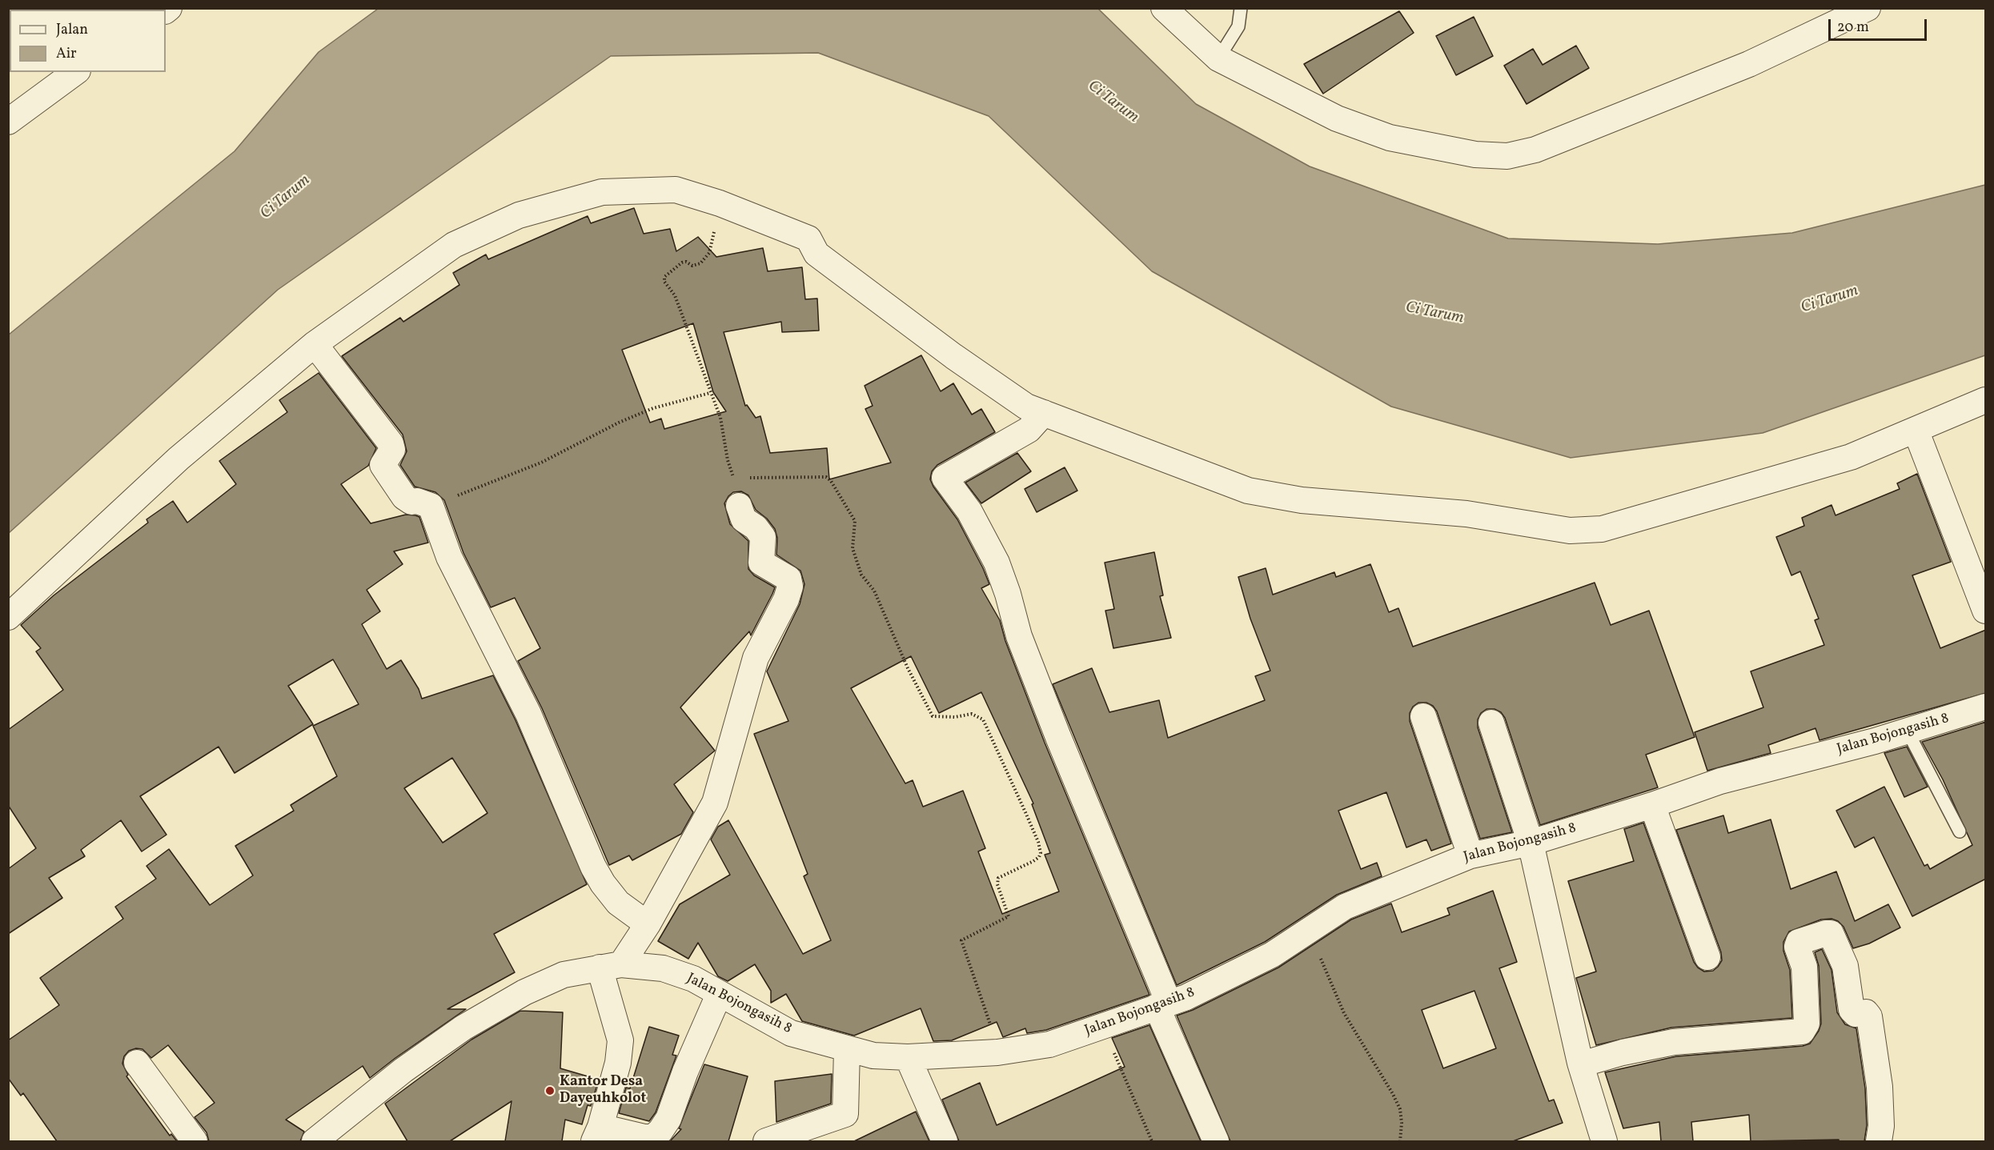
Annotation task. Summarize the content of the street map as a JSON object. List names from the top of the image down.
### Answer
{
  "streets": {
    "street": ["Jalan Bojongasih 8"]
  },
  "water": ["Ci Tarum"],
  "places": ["Kantor Desa Dayeuhkolot"],
  "legend": ["Jalan", "Air"],
  "scale_bar": "20 m"
}
